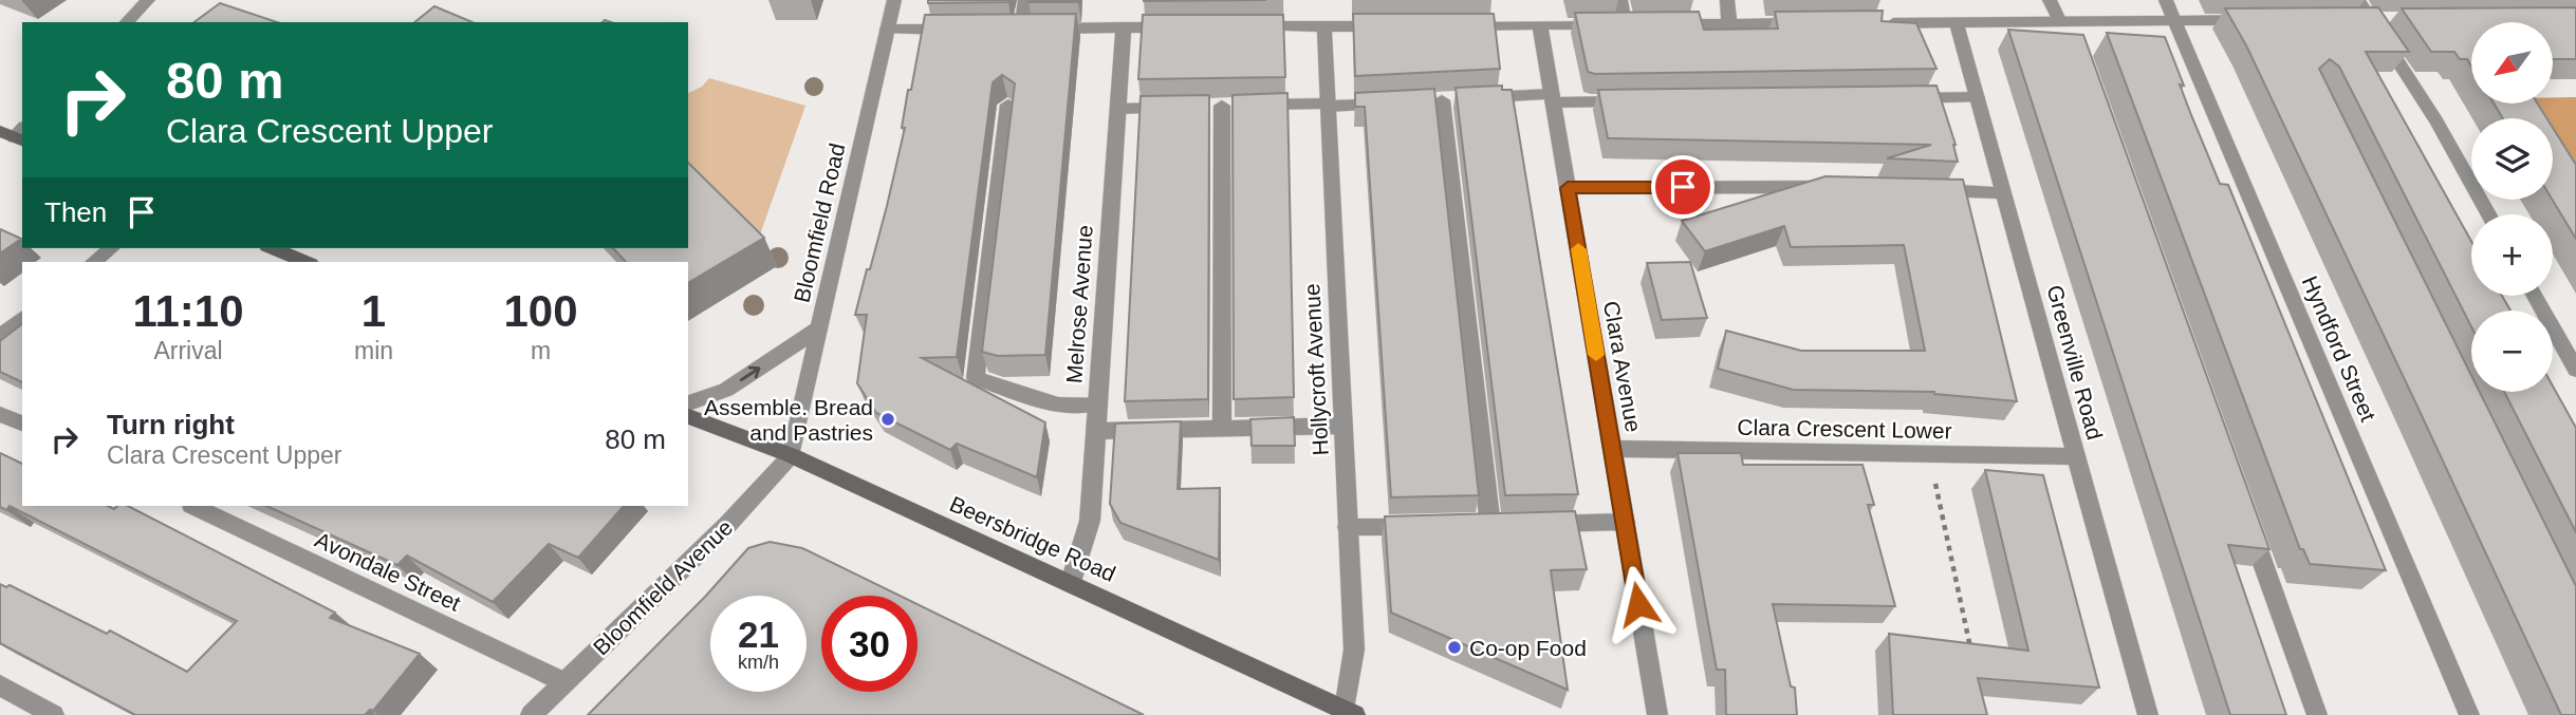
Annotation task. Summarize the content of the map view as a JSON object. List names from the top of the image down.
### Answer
{
  "streets": {
    "main road": ["Beersbridge Road"],
    "street": [
      "Bloomfield Road",
      "Melrose Avenue",
      "Hyndford Street",
      "Greenville Road",
      "Clara Avenue",
      "Hollycroft Avenue",
      "Clara Crescent Lower",
      "Avondale Street",
      "Bloomfield Avenue"
    ]
  },
  "crossings": [
    ["Bloomfield Road", "Beersbridge Road"],
    ["Bloomfield Road", "Bloomfield Avenue"],
    ["Melrose Avenue", "Beersbridge Road"],
    ["Greenville Road", "Clara Crescent Lower"],
    ["Clara Avenue", "Clara Crescent Lower"],
    ["Hollycroft Avenue", "Beersbridge Road"],
    ["Beersbridge Road", "Bloomfield Avenue"],
    ["Avondale Street", "Bloomfield Avenue"]
  ],
  "places": ["Assemble. Bread and Pastries", "Co-op Food"],
  "north": "bottom left",
  "page": {
    "map_buttons": ["+", "−"],
    "turn": ["80 m", "Clara Crescent Upper"],
    "then": "Then",
    "eta": [
      "11:10",
      "Arrival",
      "1",
      "min",
      "100",
      "m"
    ],
    "list": [
      {
        "name": "Turn right",
        "note": "Clara Crescent Upper",
        "value": "80 m"
      }
    ],
    "speed": "21 km/h",
    "limit": "30"
  }
}
